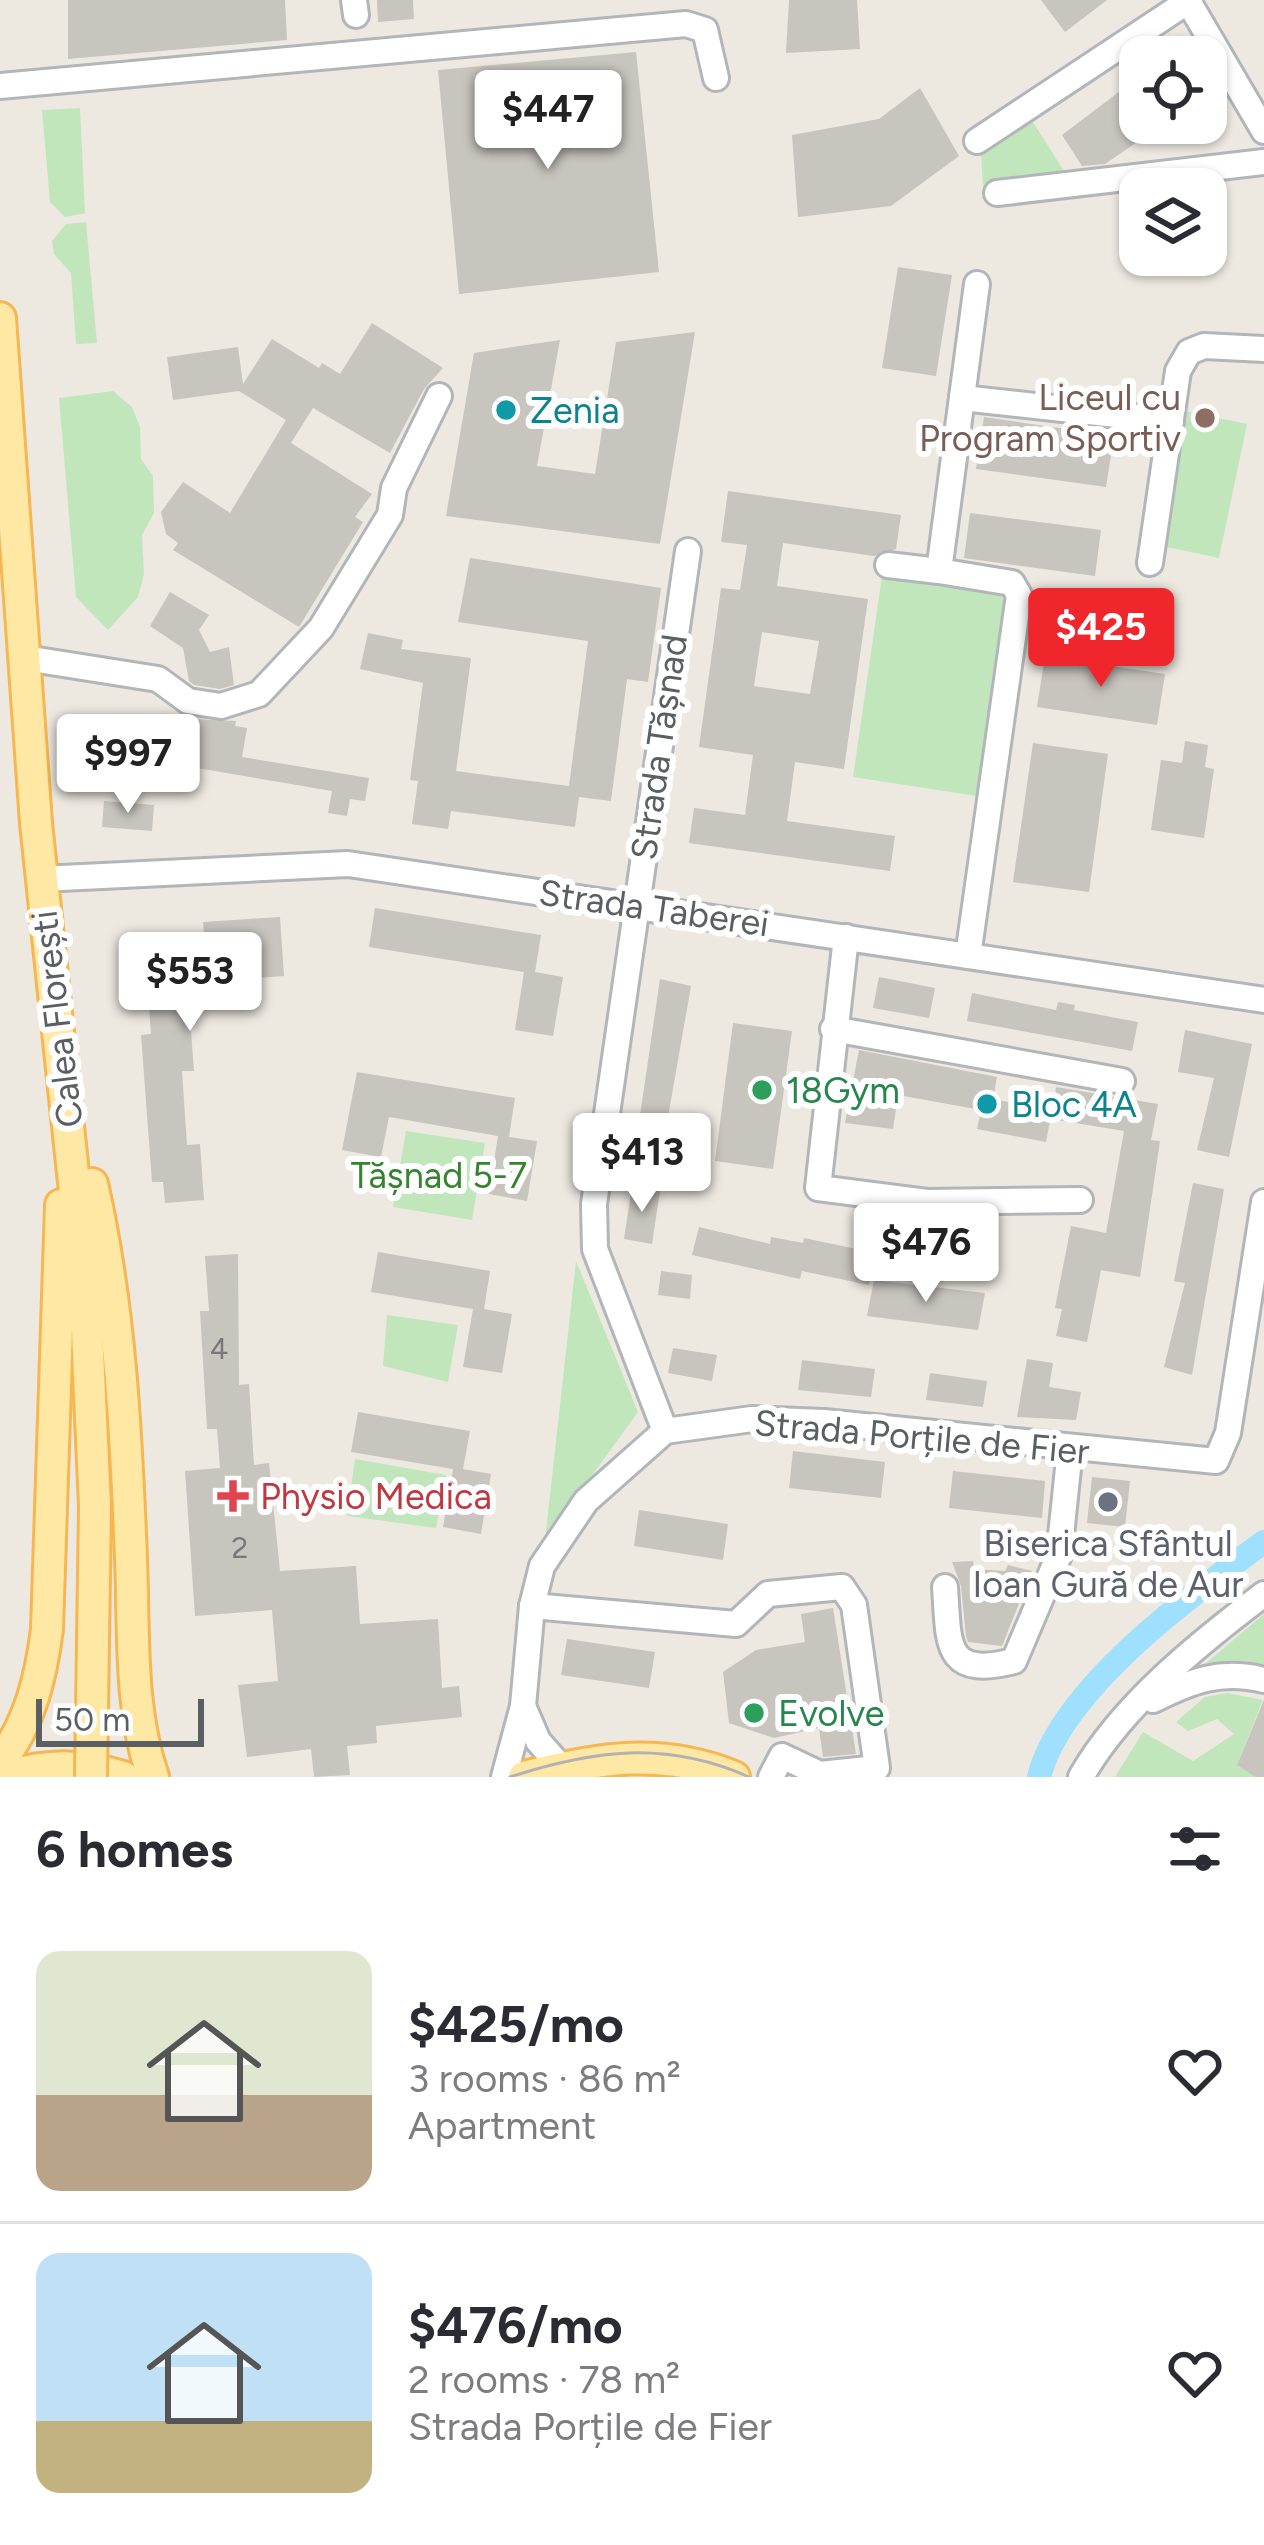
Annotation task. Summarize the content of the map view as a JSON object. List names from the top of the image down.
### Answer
{
  "streets": {
    "main road": ["Calea Florești"],
    "street": ["Strada Tășnad", "Strada Taberei", "Strada Porțile de Fier"]
  },
  "crossings": [
    ["Strada Tășnad", "Strada Taberei"],
    ["Strada Tășnad", "Strada Porțile de Fier"],
    ["Strada Taberei", "Calea Florești"]
  ],
  "parks": ["Tășnad 5-7"],
  "places": {
    "other": [
      "Zenia",
      "Liceul cu Program Sportiv",
      "18Gym",
      "Bloc 4A",
      "Biserica Sfântul Ioan Gură de Aur",
      "Evolve"
    ],
    "health": ["Physio Medica"]
  },
  "house_numbers": ["4", "2"],
  "scale_bar": "50 m",
  "page": {
    "price": [
      "$447",
      "$425",
      "$997",
      "$553",
      "$413",
      "$476"
    ],
    "scale": "50 m",
    "heading": "6 homes",
    "list": [
      {
        "name": "$425/mo",
        "note": "3 rooms · 86 m² · Apartment"
      },
      {
        "name": "$476/mo",
        "note": "2 rooms · 78 m² · Strada Porțile de Fier"
      }
    ]
  }
}
